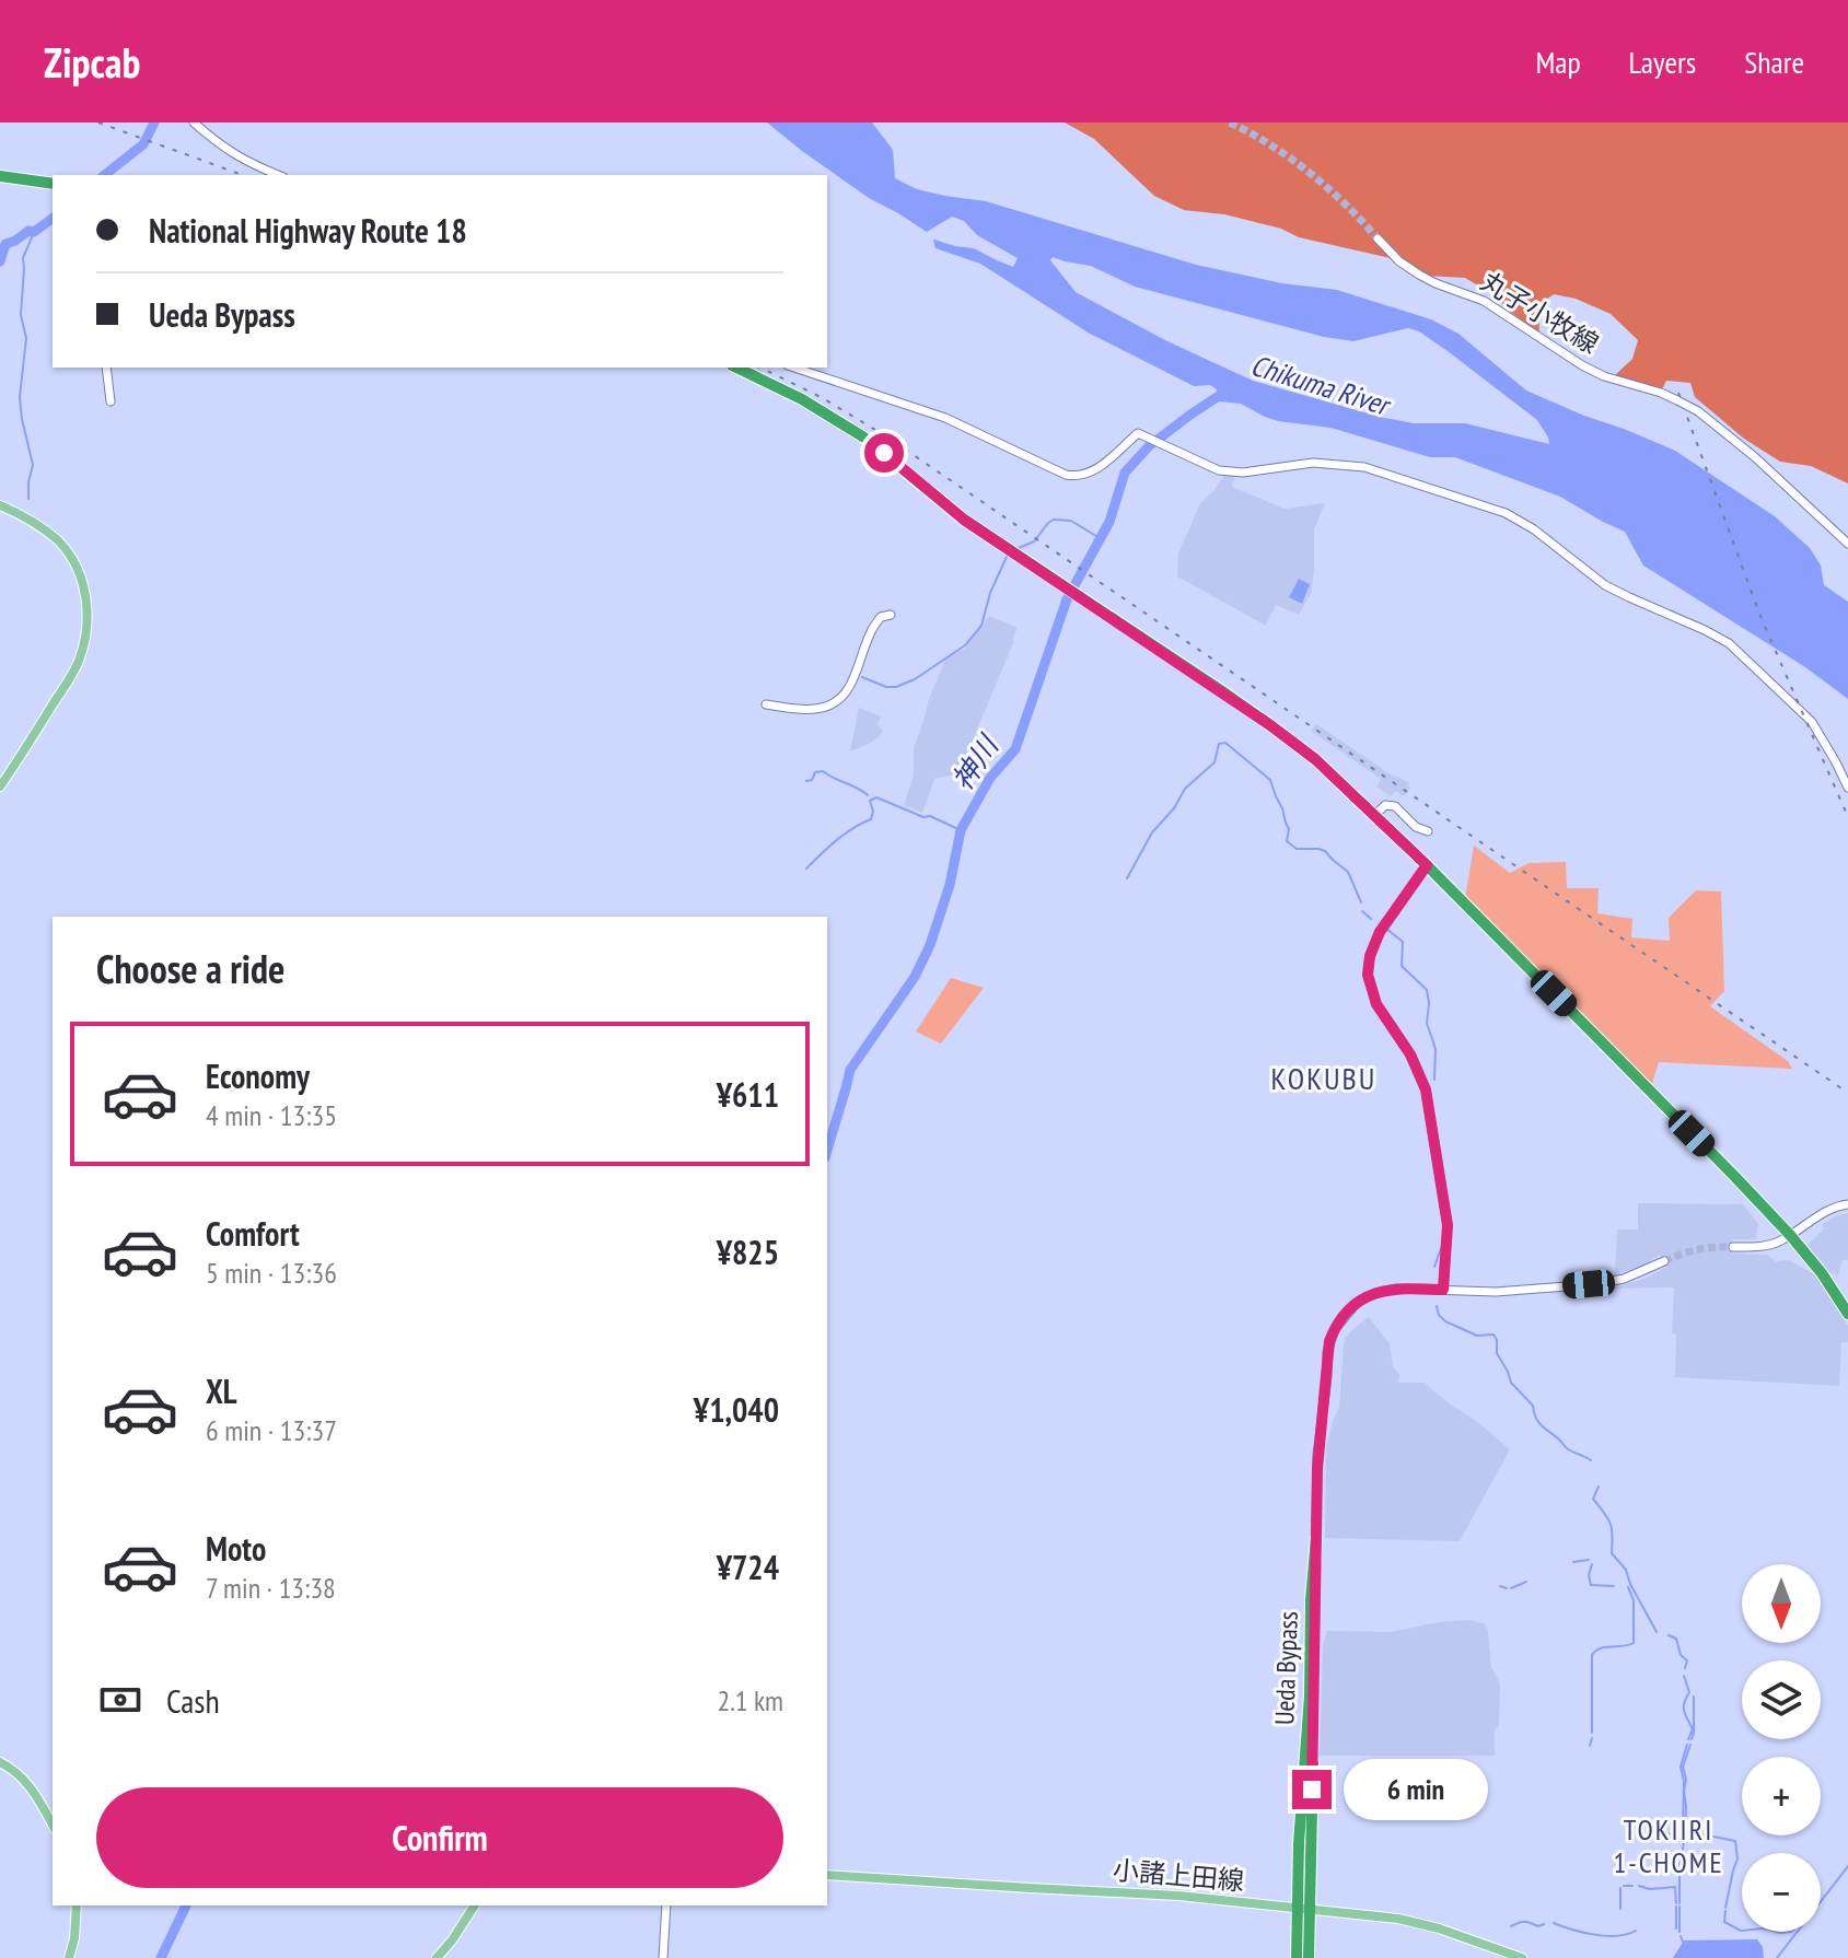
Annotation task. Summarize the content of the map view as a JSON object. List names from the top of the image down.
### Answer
{
  "streets": {
    "highway": ["Ueda Bypass"],
    "main road": ["小諸上田線"],
    "street": ["丸子小牧線"]
  },
  "crossings": [
    ["Ueda Bypass", "小諸上田線"]
  ],
  "districts": ["KOKUBU", "TOKIIRI 1-CHOME"],
  "water": ["Chikuma River", "神川"],
  "north": "bottom",
  "page": {
    "header": "Zipcab",
    "nav": ["Map", "Layers", "Share"],
    "banner": ["National Highway Route 18", "Ueda Bypass"],
    "heading": "Choose a ride",
    "list": [
      {
        "name": "Economy",
        "note": "4 min · 13:35",
        "value": "¥611"
      },
      {
        "name": "Comfort",
        "note": "5 min · 13:36",
        "value": "¥825"
      },
      {
        "name": "XL",
        "note": "6 min · 13:37",
        "value": "¥1,040"
      },
      {
        "name": "Moto",
        "note": "7 min · 13:38",
        "value": "¥724"
      }
    ],
    "map_buttons": ["+", "−"],
    "pay": ["Cash", "2.1 km"],
    "bubble": "6 min",
    "buttons": "Confirm"
  }
}
